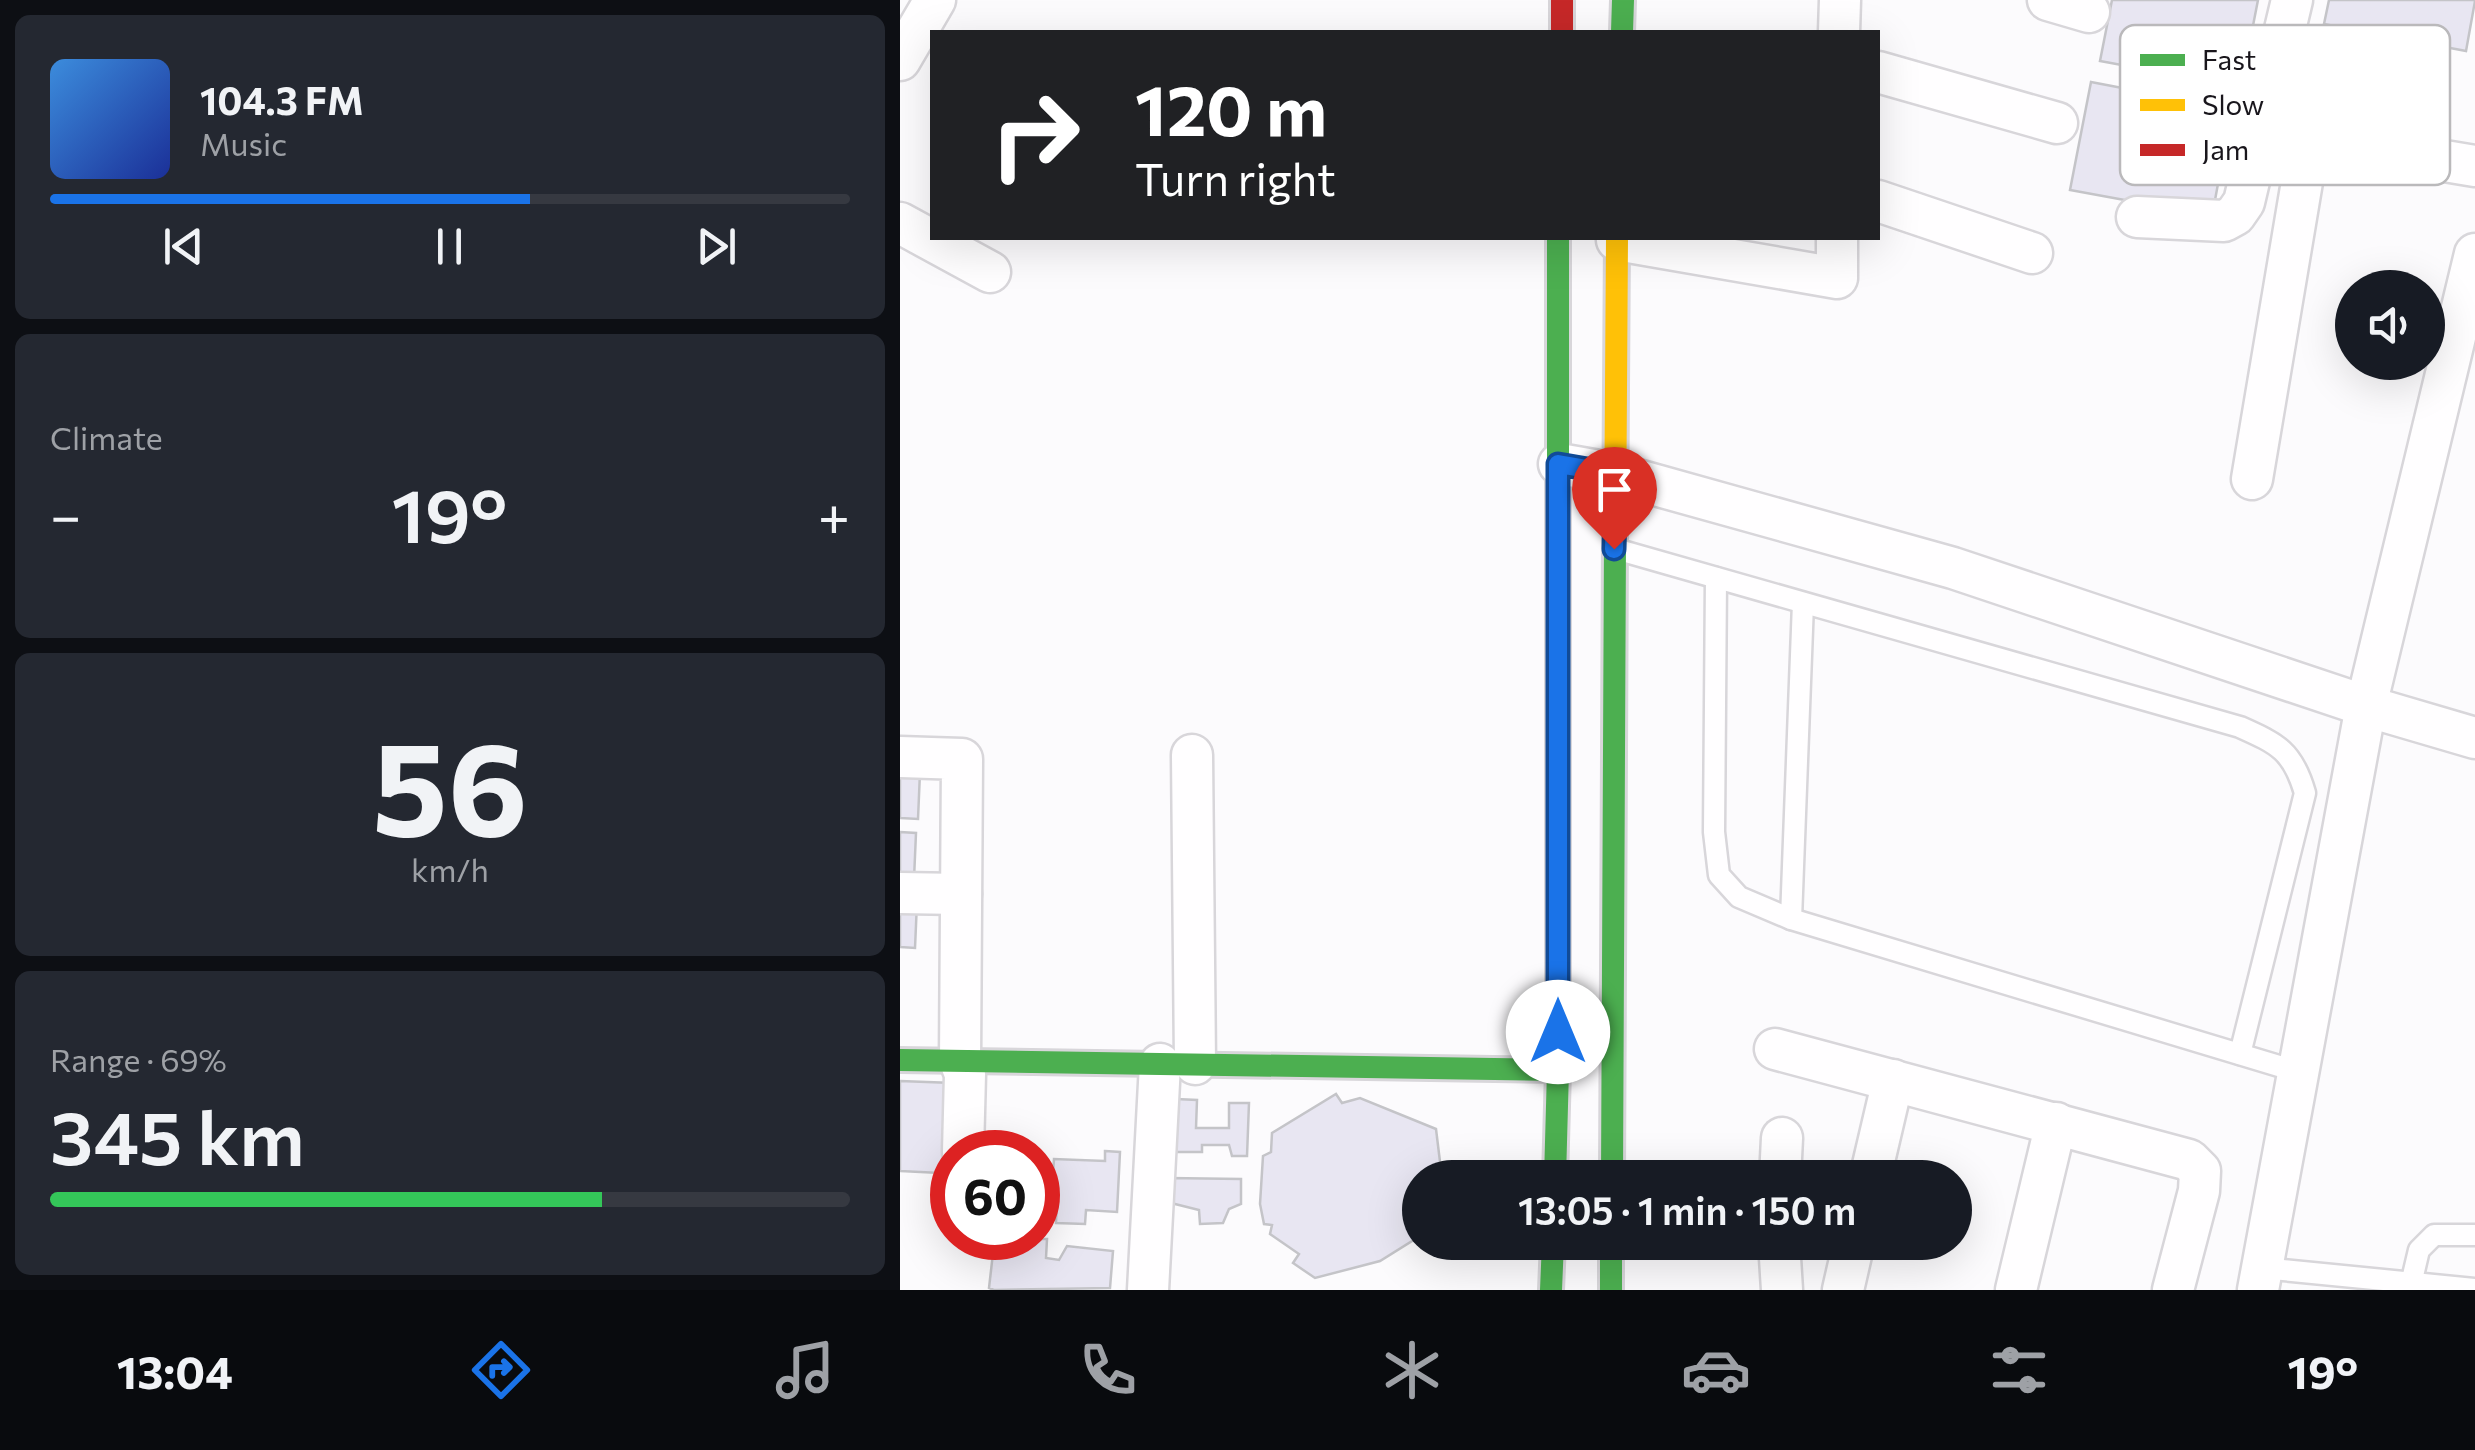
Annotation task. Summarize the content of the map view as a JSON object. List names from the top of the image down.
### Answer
{
  "legend": ["Fast", "Slow", "Jam"],
  "page": {
    "turn": ["120 m", "Turn right"],
    "song": ["104.3 FM", "Music"],
    "tile": [
      "Climate",
      ["56", "km/h"],
      ["Range · 69%", "345 km"]
    ],
    "heat": ["−", "19°", "+"],
    "limit": "60",
    "trip": "13:05 · 1 min · 150 m",
    "tabs": ["13:04", "19°"]
  }
}
